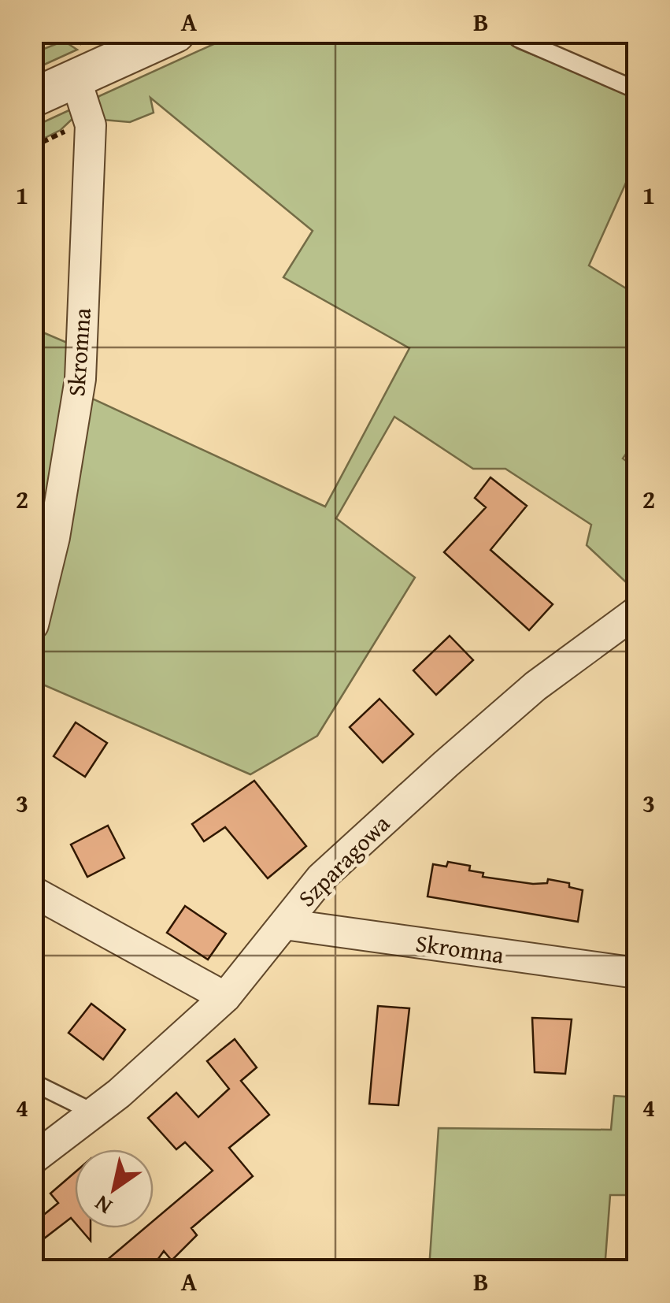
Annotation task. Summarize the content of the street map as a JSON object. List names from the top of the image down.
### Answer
{
  "streets": {
    "street": ["Skromna", "Szparagowa"]
  },
  "crossings": [
    ["Skromna", "Szparagowa"]
  ],
  "north": "bottom left",
  "grid": {
    "columns": ["A", "B"],
    "rows": [
      "1",
      "2",
      "3",
      "4"
    ]
  }
}
